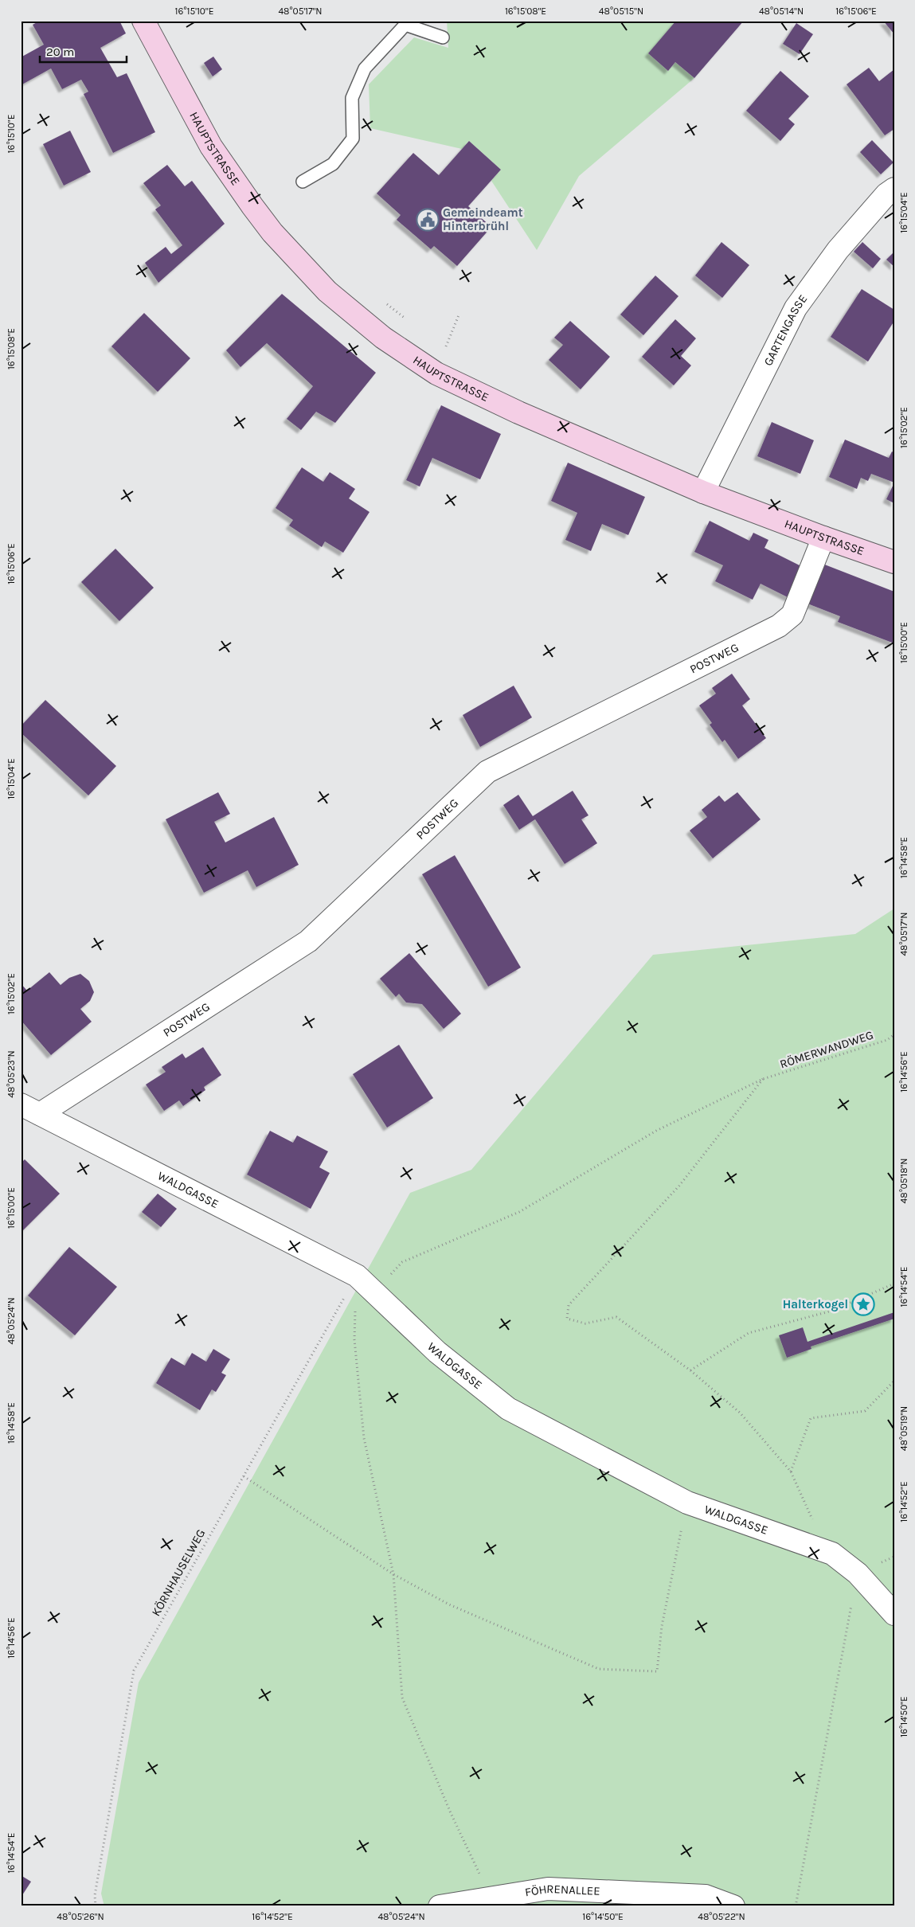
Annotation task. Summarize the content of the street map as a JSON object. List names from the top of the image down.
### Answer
{
  "streets": {
    "main road": ["HAUPTSTRASSE"],
    "street": [
      "GARTENGASSE",
      "POSTWEG",
      "WALDGASSE",
      "FÖHRENALLEE"
    ],
    "path": ["RÖMERWANDWEG", "KÖRNHAUSELWEG"]
  },
  "crossings": [
    ["HAUPTSTRASSE", "GARTENGASSE"],
    ["HAUPTSTRASSE", "POSTWEG"],
    ["POSTWEG", "WALDGASSE"],
    ["RÖMERWANDWEG", "WALDGASSE"],
    ["WALDGASSE", "KÖRNHAUSELWEG"]
  ],
  "places": {
    "public building": ["Gemeindeamt Hinterbrühl"],
    "place": ["Halterkogel"]
  },
  "scale_bar": "20 m",
  "coordinates": [
    "16°15'10\"E",
    "48°05'17\"N",
    "16°15'08\"E",
    "48°05'15\"N",
    "48°05'14\"N",
    "16°15'06\"E",
    "16°15'04\"E",
    "16°15'02\"E",
    "16°15'00\"E",
    "16°14'58\"E",
    "16°14'56\"E",
    "48°05'23\"N",
    "48°05'18\"N",
    "16°14'54\"E",
    "48°05'24\"N",
    "48°05'19\"N",
    "16°14'52\"E",
    "16°14'50\"E",
    "48°05'26\"N",
    "48°05'22\"N"
  ]
}
